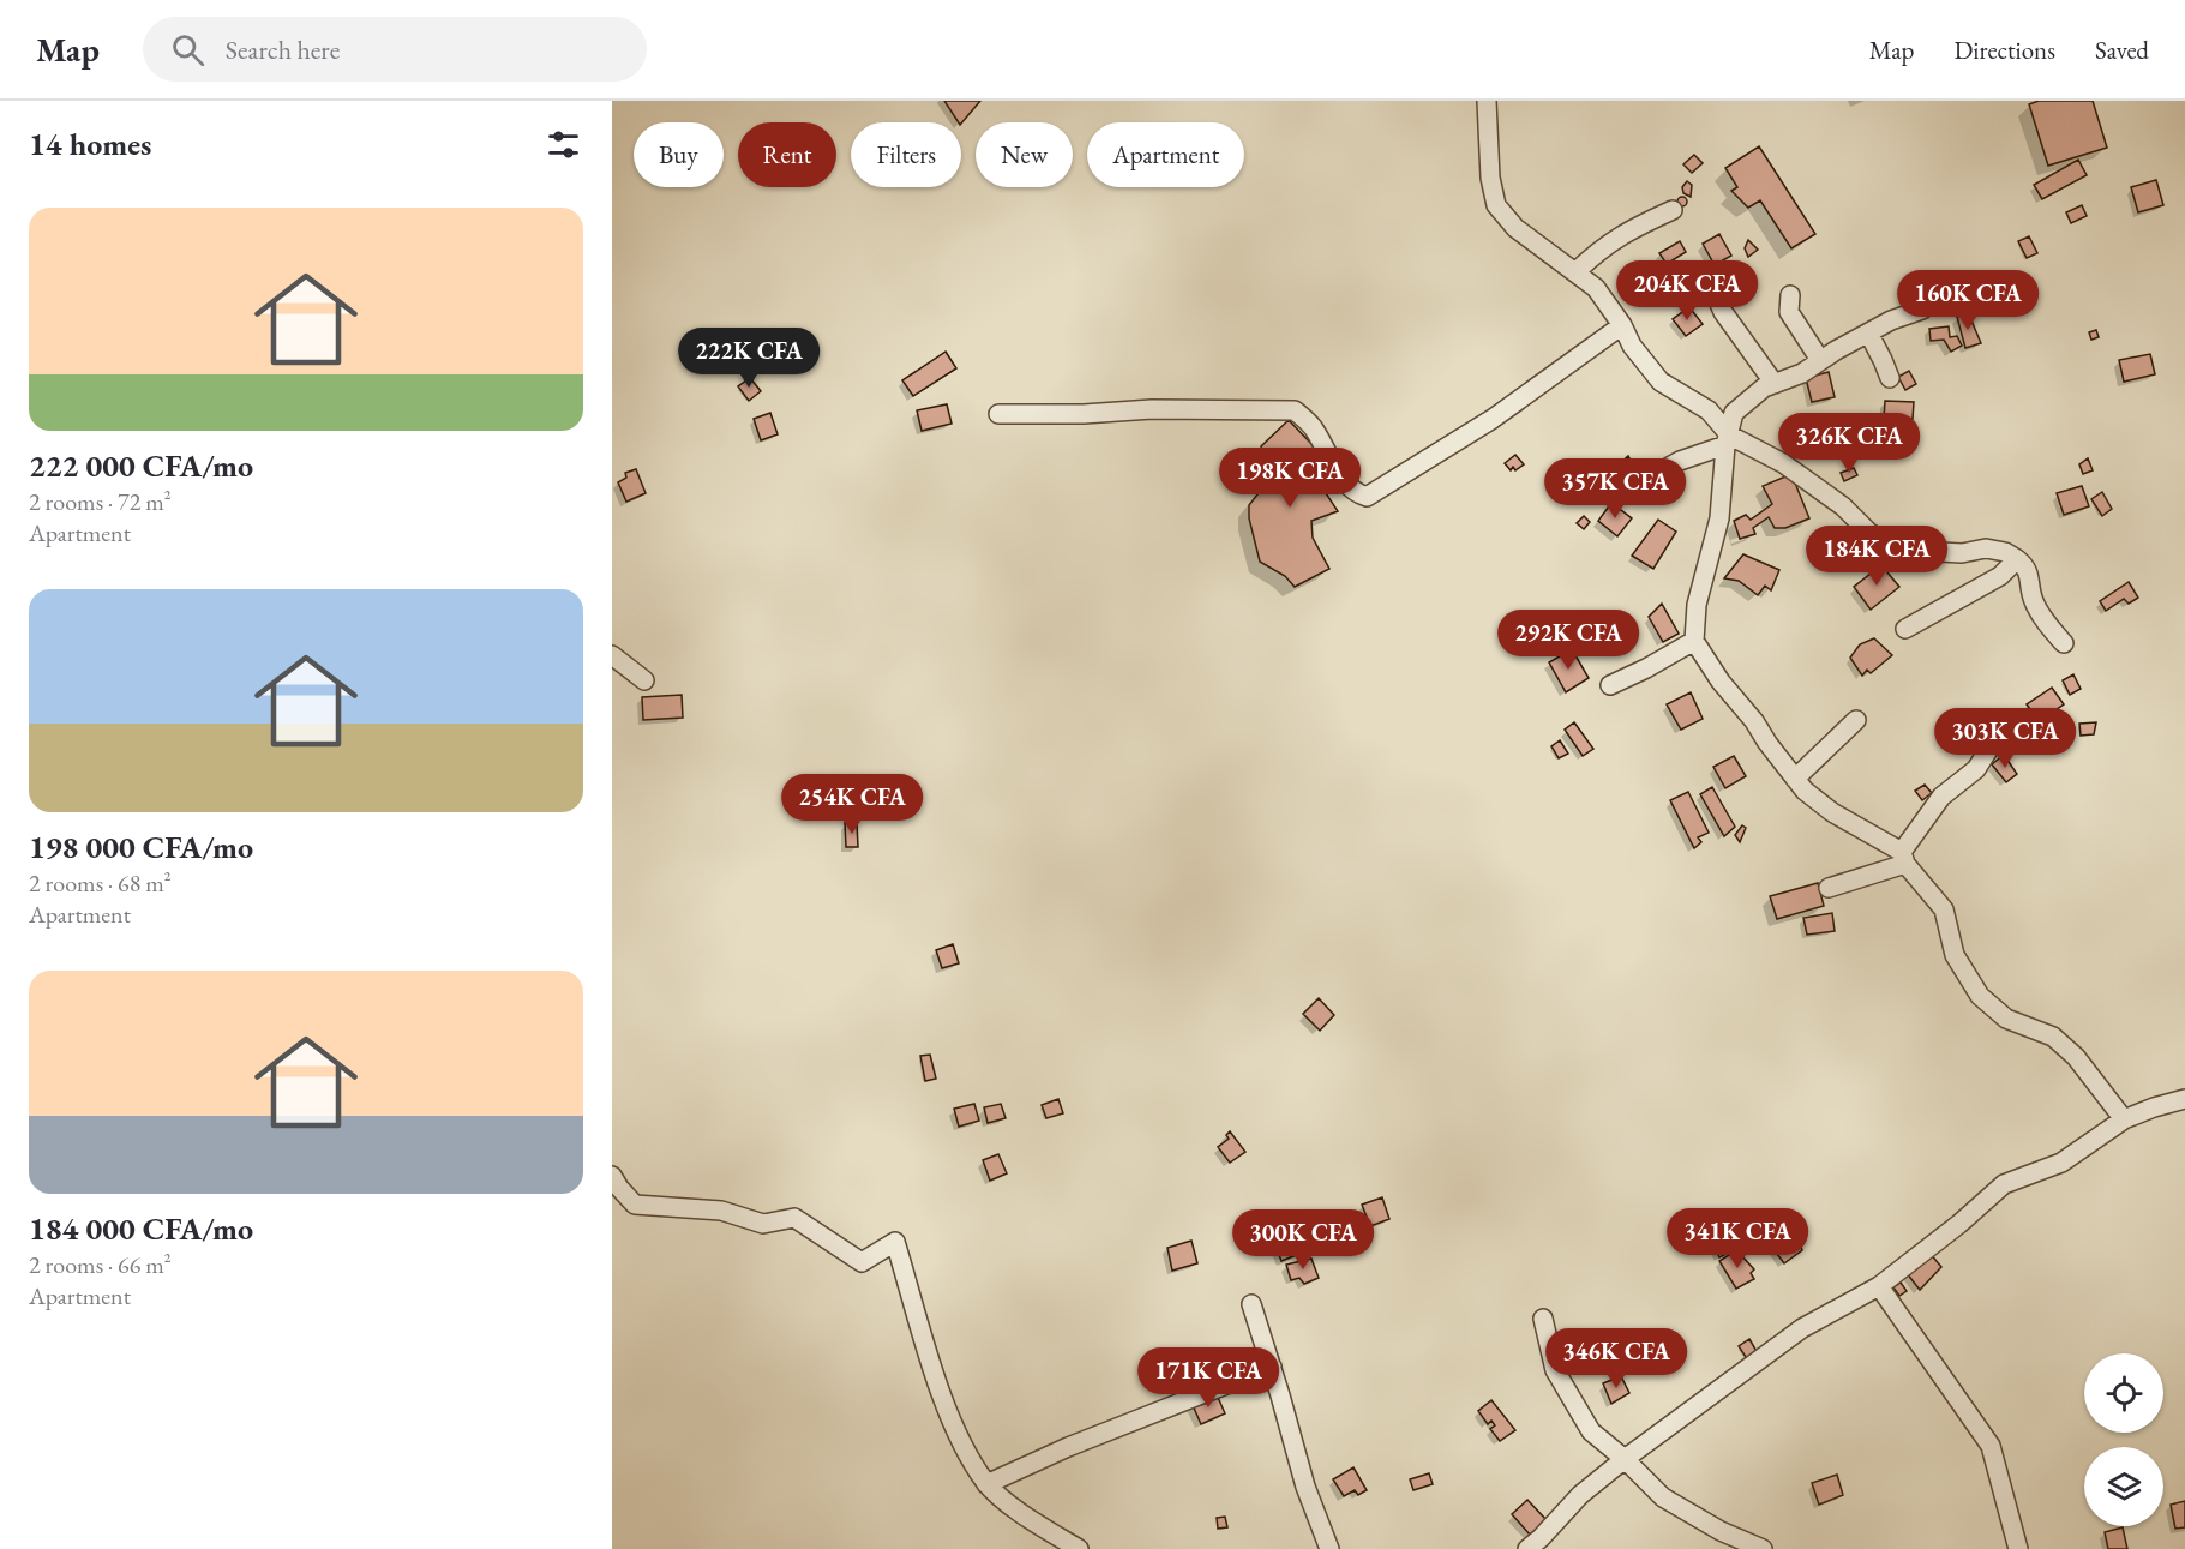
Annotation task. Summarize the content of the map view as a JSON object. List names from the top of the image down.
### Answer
{
  "page": {
    "header": "Map",
    "search": "Search here",
    "nav": ["Map", "Directions", "Saved"],
    "heading": "14 homes",
    "chip": [
      "Buy",
      "Rent",
      "Filters",
      "New",
      "Apartment"
    ],
    "list": [
      {
        "name": "222 000 CFA/mo",
        "note": "2 rooms · 72 m² · Apartment"
      },
      {
        "name": "198 000 CFA/mo",
        "note": "2 rooms · 68 m² · Apartment"
      },
      {
        "name": "184 000 CFA/mo",
        "note": "2 rooms · 66 m² · Apartment"
      }
    ],
    "price": [
      "204K CFA",
      "160K CFA",
      "222K CFA",
      "326K CFA",
      "198K CFA",
      "357K CFA",
      "184K CFA",
      "292K CFA",
      "303K CFA",
      "254K CFA",
      "341K CFA",
      "300K CFA",
      "346K CFA",
      "171K CFA"
    ]
  }
}
